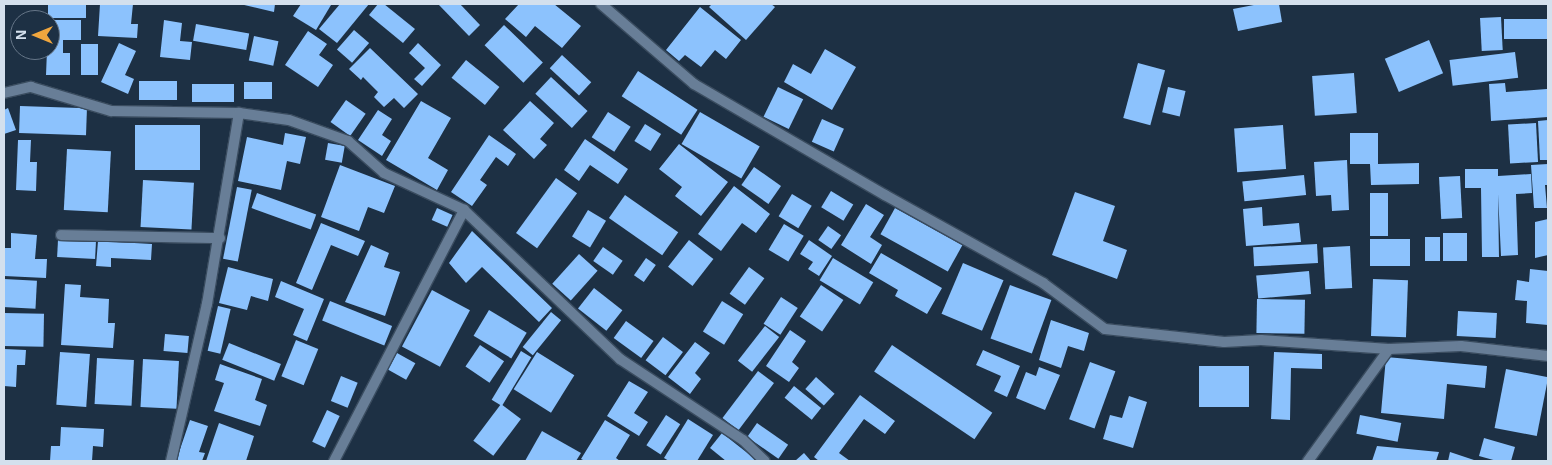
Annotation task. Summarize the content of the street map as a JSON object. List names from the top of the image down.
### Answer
{
  "north": "left"
}
